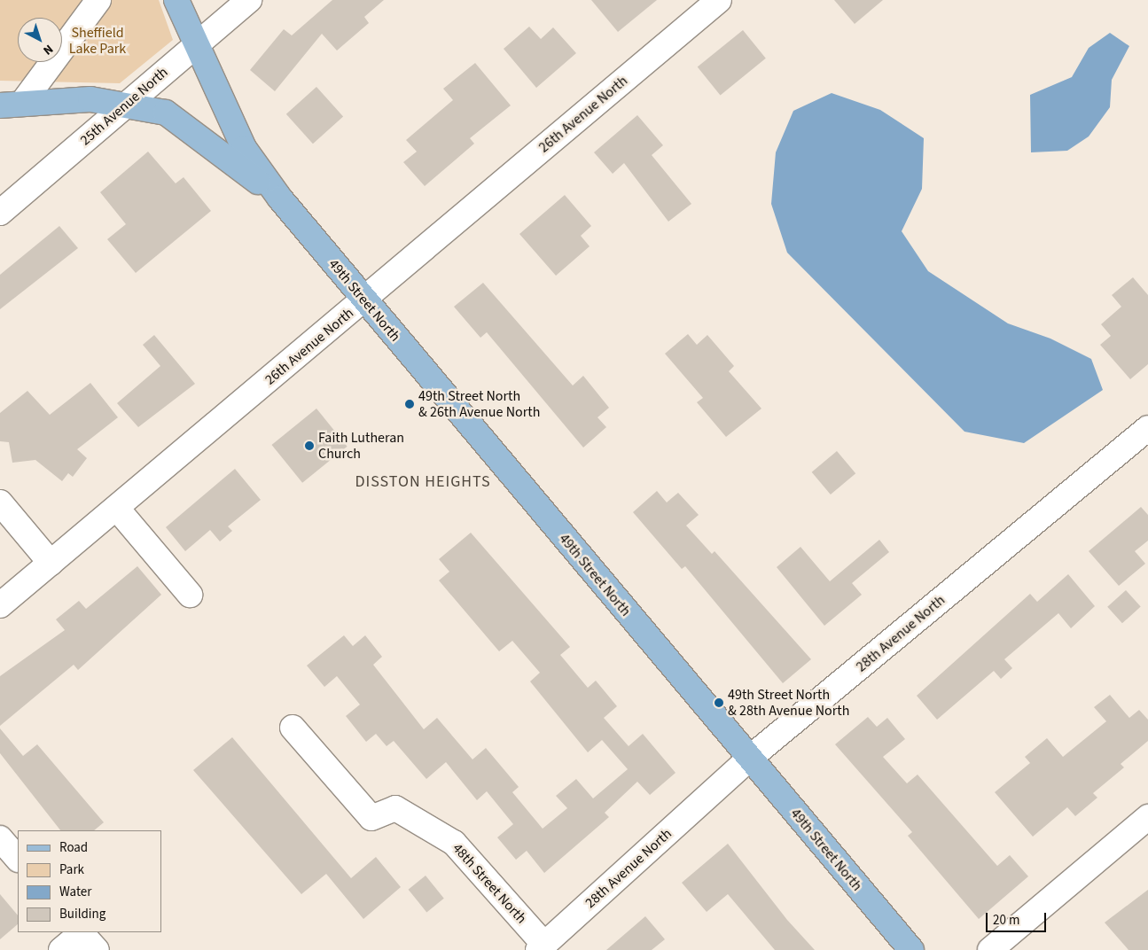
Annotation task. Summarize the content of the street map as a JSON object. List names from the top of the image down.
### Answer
{
  "streets": {
    "main road": ["49th Street North"],
    "street": [
      "25th Avenue North",
      "26th Avenue North",
      "28th Avenue North",
      "48th Street North"
    ]
  },
  "crossings": [
    ["25th Avenue North", "49th Street North"],
    ["26th Avenue North", "49th Street North"],
    ["49th Street North", "28th Avenue North"],
    ["28th Avenue North", "48th Street North"]
  ],
  "districts": ["DISSTON HEIGHTS"],
  "parks": ["Sheffield Lake Park"],
  "places": ["49th Street North & 26th Avenue North", "Faith Lutheran Church", "49th Street North & 28th Avenue North"],
  "legend": [
    "Road",
    "Park",
    "Water",
    "Building"
  ],
  "scale_bar": "20 m",
  "north": "bottom right"
}
